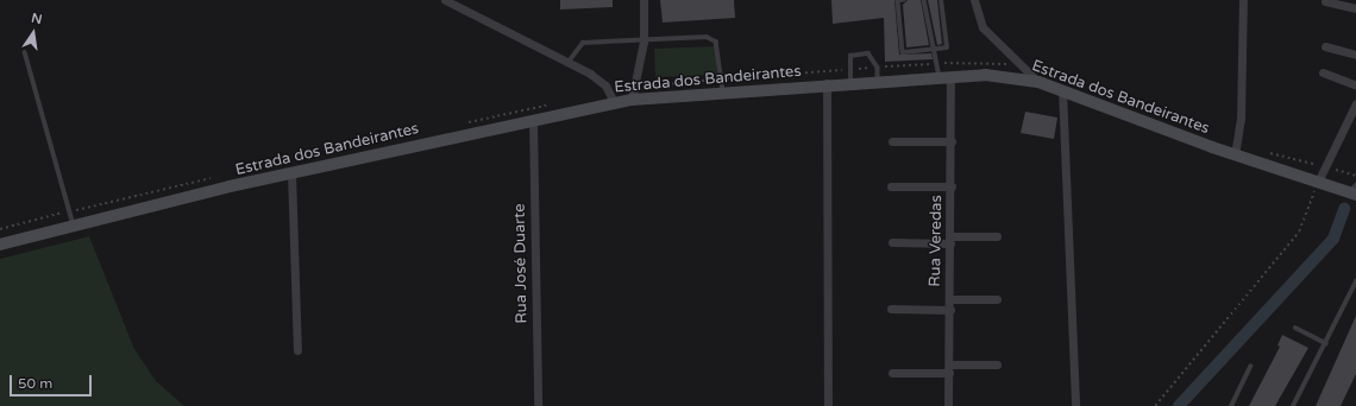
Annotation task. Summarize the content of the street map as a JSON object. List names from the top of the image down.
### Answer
{
  "streets": {
    "main road": ["Estrada dos Bandeirantes"],
    "street": ["Rua Veredas", "Rua José Duarte"]
  },
  "crossings": [
    ["Estrada dos Bandeirantes", "Rua Veredas"],
    ["Estrada dos Bandeirantes", "Rua José Duarte"]
  ],
  "scale_bar": "50 m",
  "north": "top"
}
